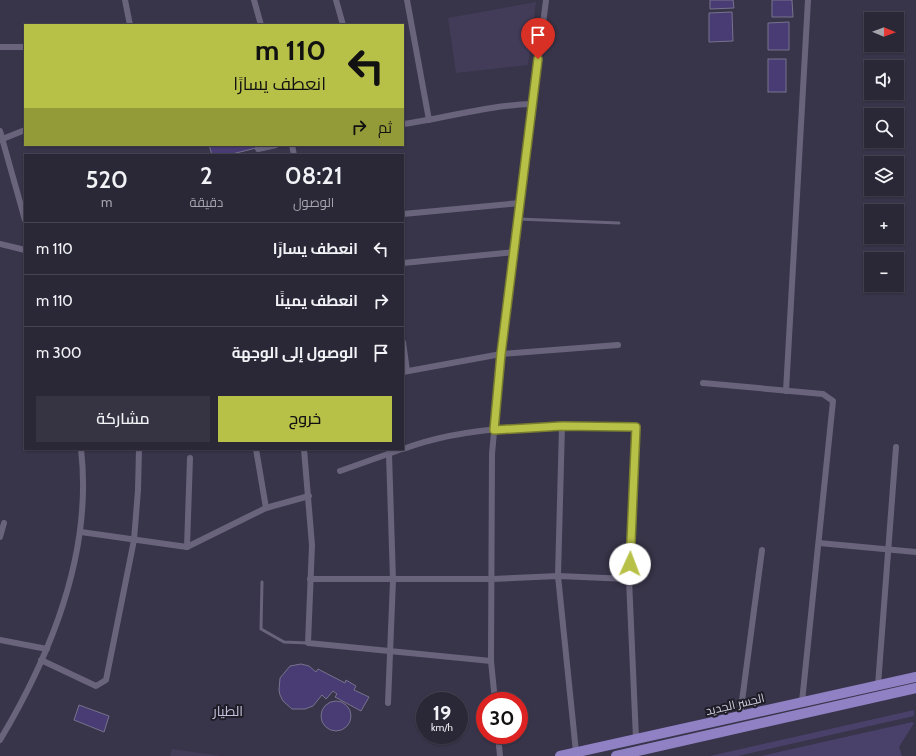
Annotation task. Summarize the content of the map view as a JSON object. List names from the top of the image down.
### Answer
{
  "streets": {
    "main road": ["الجسر الجديد"]
  },
  "districts": ["الطيار"],
  "north": "right",
  "page": {
    "map_buttons": ["+", "−"],
    "turn": ["110 m", "انعطف يسارًا"],
    "then": "ثم",
    "eta": [
      "08:21",
      "الوصول",
      "2",
      "دقيقة",
      "520",
      "m"
    ],
    "list": [
      {
        "name": "انعطف يسارًا",
        "value": "110 m"
      },
      {
        "name": "انعطف يمينًا",
        "value": "110 m"
      },
      {
        "name": "الوصول إلى الوجهة",
        "value": "300 m"
      }
    ],
    "buttons": ["خروج", "مشاركة"],
    "speed": "19 km/h",
    "limit": "30"
  }
}
